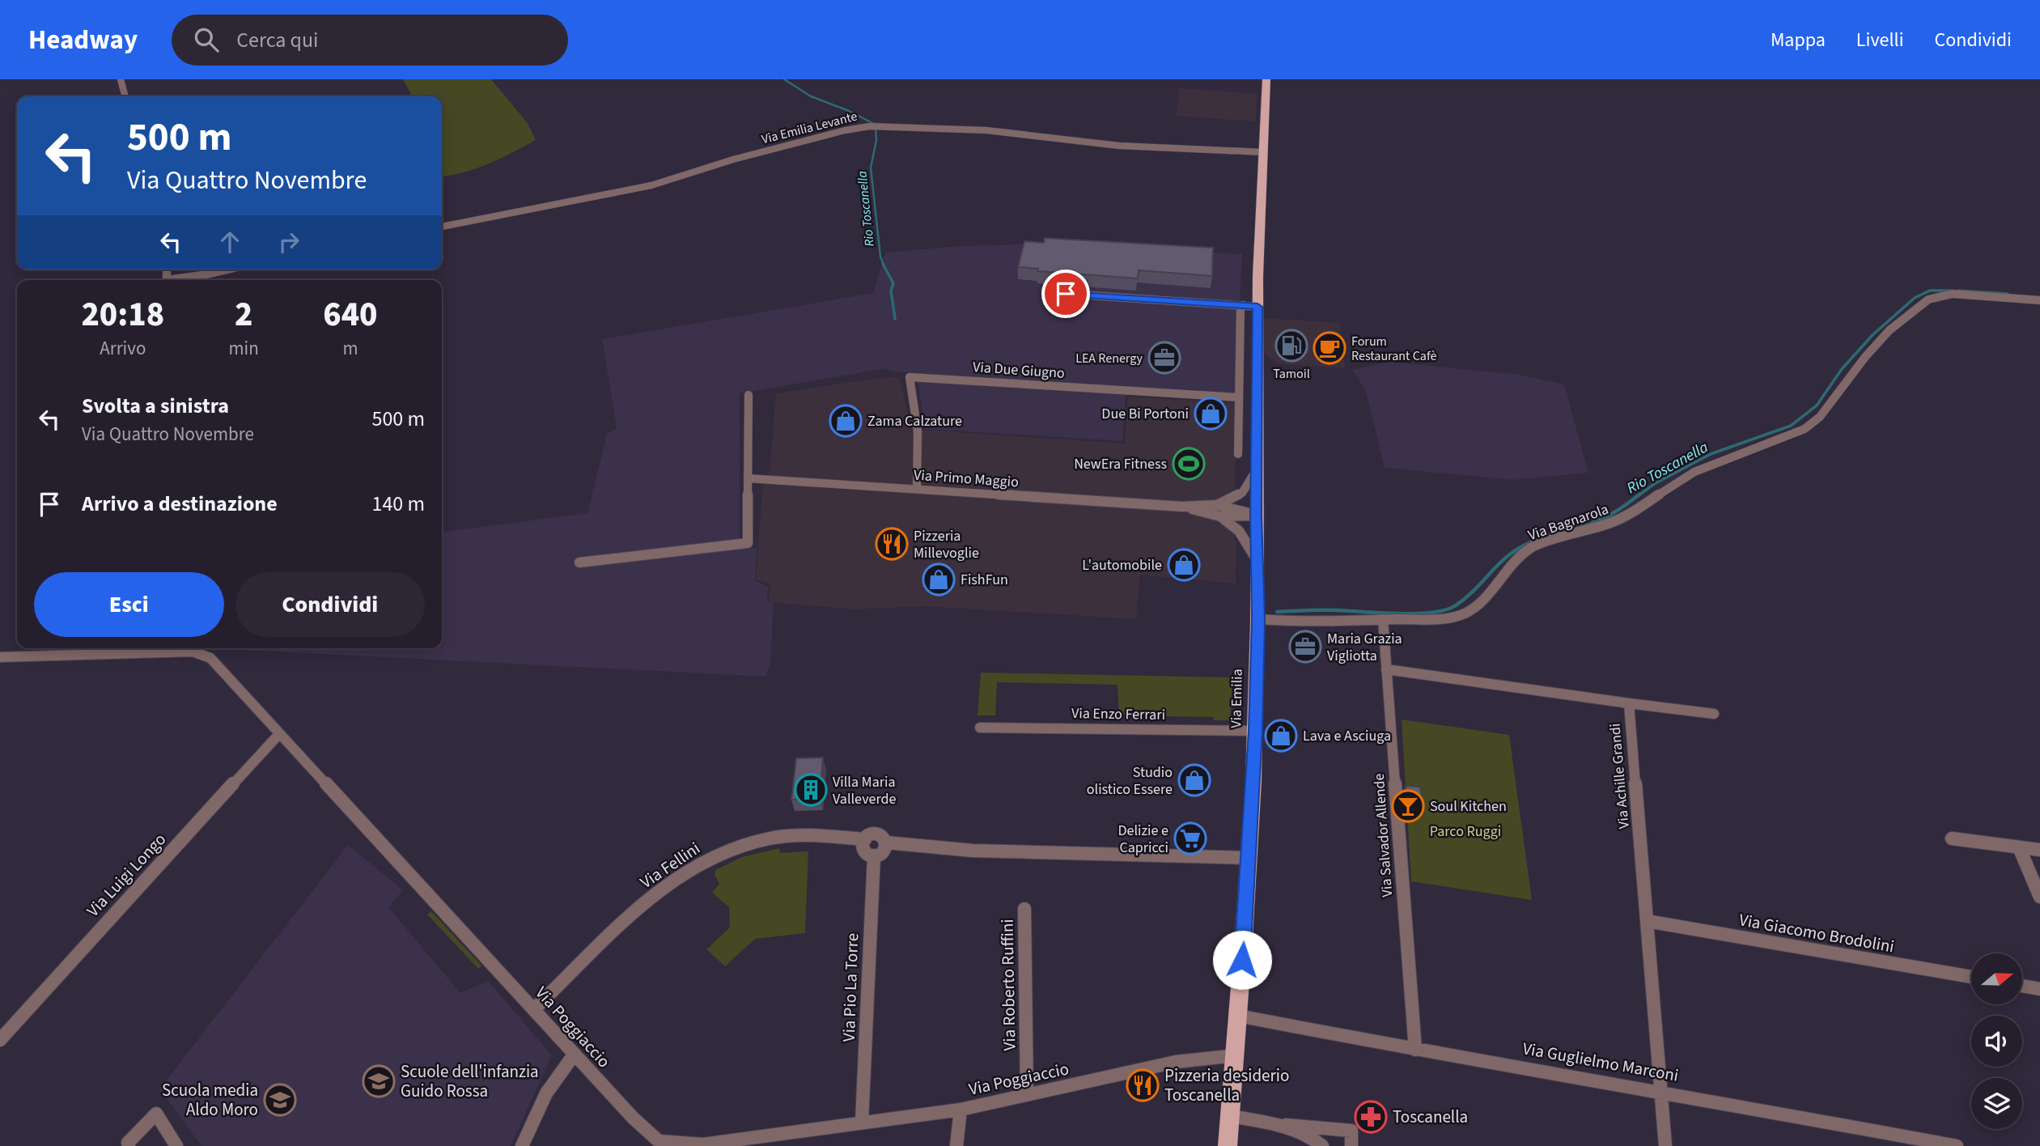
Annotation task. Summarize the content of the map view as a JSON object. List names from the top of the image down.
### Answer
{
  "streets": {
    "main road": ["Via Emilia"],
    "street": [
      "Via Emilia Levante",
      "Via Due Giugno",
      "Via Primo Maggio",
      "Via Bagnarola",
      "Via Enzo Ferrari",
      "Via Achille Grandi",
      "Via Salvador Allende",
      "Via Fellini",
      "Via Luigi Longo",
      "Via Giacomo Brodolini",
      "Via Roberto Ruffini",
      "Via Pio La Torre",
      "Via Poggiaccio",
      "Via Guglielmo Marconi"
    ]
  },
  "crossings": [
    ["Via Emilia Levante", "Via Emilia"],
    ["Via Due Giugno", "Via Primo Maggio"],
    ["Via Primo Maggio", "Via Emilia"],
    ["Via Bagnarola", "Via Emilia"],
    ["Via Bagnarola", "Via Salvador Allende"],
    ["Via Emilia", "Via Enzo Ferrari"],
    ["Via Emilia", "Via Poggiaccio"],
    ["Via Emilia", "Via Guglielmo Marconi"],
    ["Via Achille Grandi", "Via Salvador Allende"],
    ["Via Achille Grandi", "Via Giacomo Brodolini"],
    ["Via Achille Grandi", "Via Guglielmo Marconi"],
    ["Via Salvador Allende", "Via Guglielmo Marconi"],
    ["Via Fellini", "Via Pio La Torre"],
    ["Via Fellini", "Via Poggiaccio"],
    ["Via Luigi Longo", "Via Poggiaccio"],
    ["Via Roberto Ruffini", "Via Poggiaccio"],
    ["Via Pio La Torre", "Via Poggiaccio"]
  ],
  "water": ["Rio Toscanella"],
  "parks": ["Parco Ruggi"],
  "places": {
    "fuel station": ["Tamoil"],
    "cafe": ["Forum Restaurant Cafè"],
    "office": ["LEA Renergy", "Maria Grazia Vigliotta"],
    "shop": [
      "Due Bi Portoni",
      "Zama Calzature",
      "L'automobile",
      "FishFun",
      "Lava e Asciuga",
      "Studio olistico Essere"
    ],
    "sports": ["NewEra Fitness"],
    "restaurant": ["Pizzeria Millevoglie", "Pizzeria desiderio Toscanella"],
    "building": ["Villa Maria Valleverde"],
    "bar": ["Soul Kitchen"],
    "supermarket": ["Delizie e Capricci"],
    "school or university": ["Scuole dell'infanzia Guido Rossa", "Scuola media Aldo Moro"],
    "pharmacy": ["Toscanella"]
  },
  "north": "right",
  "page": {
    "header": "Headway",
    "search": "Cerca qui",
    "nav": ["Mappa", "Livelli", "Condividi"],
    "turn": ["500 m", "Via Quattro Novembre"],
    "eta": [
      "20:18",
      "Arrivo",
      "2",
      "min",
      "640",
      "m"
    ],
    "list": [
      {
        "name": "Svolta a sinistra",
        "note": "Via Quattro Novembre",
        "value": "500 m"
      },
      {
        "name": "Arrivo a destinazione",
        "value": "140 m"
      }
    ],
    "buttons": ["Esci", "Condividi"]
  }
}
